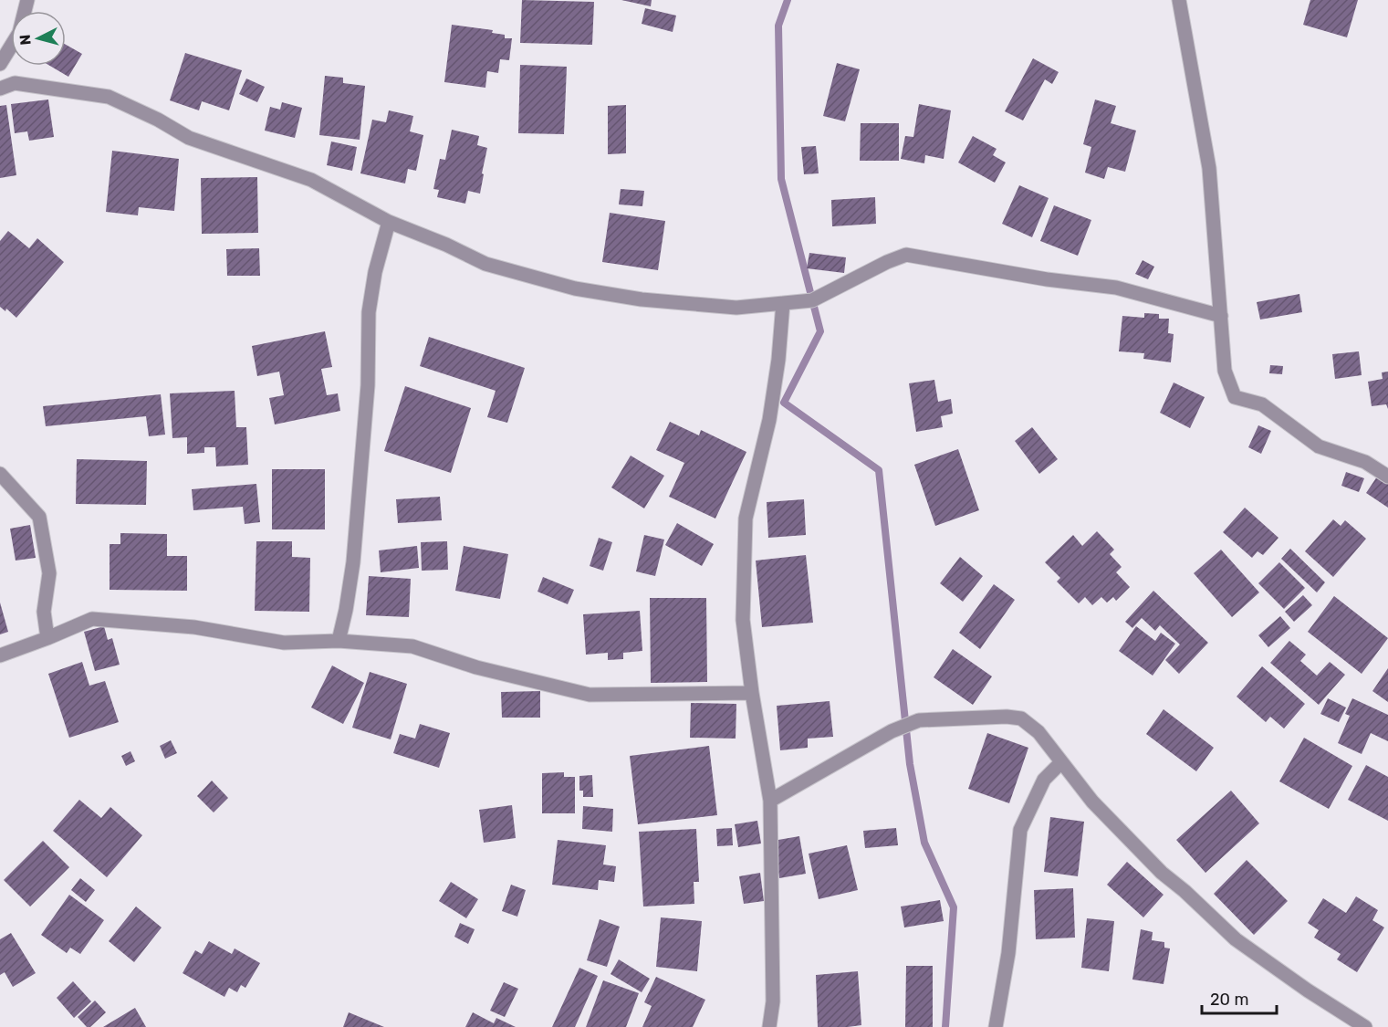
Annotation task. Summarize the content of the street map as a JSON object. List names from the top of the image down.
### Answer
{
  "scale_bar": "20 m",
  "north": "left"
}
